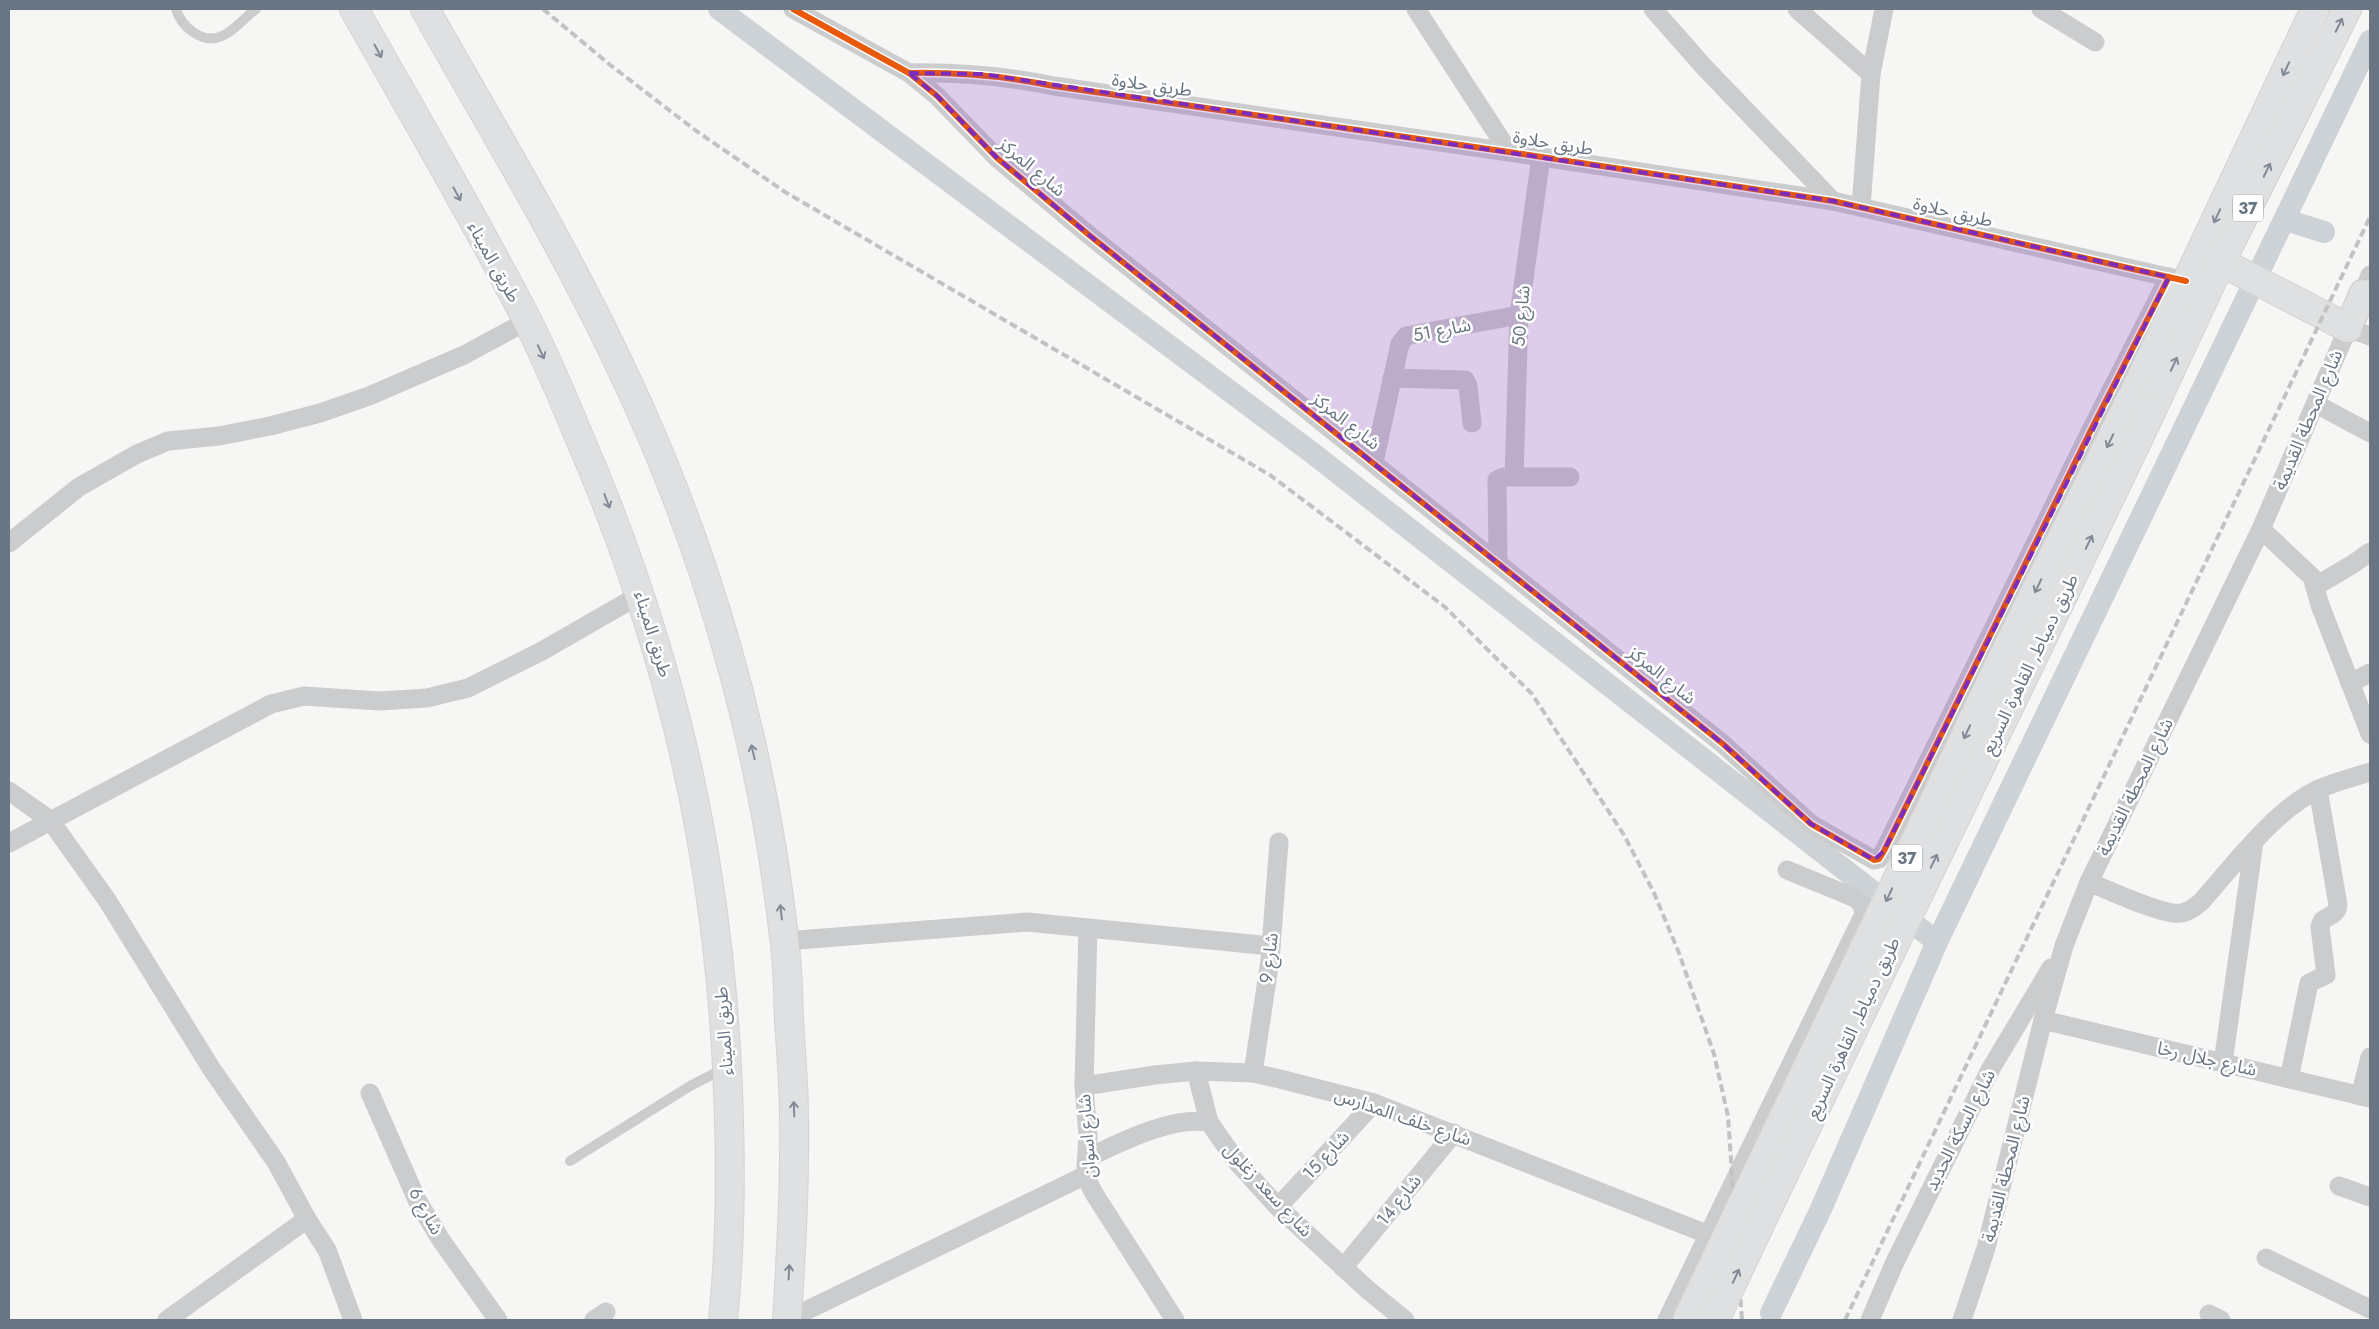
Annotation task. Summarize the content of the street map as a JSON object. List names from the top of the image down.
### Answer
{
  "streets": {
    "highway": ["37", "طريق الميناء", "طريق دمياط, القاهرة السريع"],
    "main road": ["شارع المحطة القديمة"],
    "street": [
      "طريق حلاوة",
      "شارع المركز",
      "شارع 50",
      "شارع 51",
      "شارع 9",
      "شارع جلال رخا",
      "شارع خلف المدارس",
      "شارع السكة الحديد",
      "شارع اسوان",
      "شارع 15",
      "شارع سعد زغلول",
      "شارع 14",
      "شارع 6"
    ]
  },
  "crossings": [
    ["طريق حلاوة", "شارع المركز"],
    ["طريق حلاوة", "شارع 50"],
    ["طريق حلاوة", "طريق دمياط, القاهرة السريع"],
    ["شارع المركز", "شارع 51"],
    ["شارع المركز", "طريق دمياط, القاهرة السريع"],
    ["شارع 50", "شارع 51"],
    ["شارع المحطة القديمة", "شارع جلال رخا"],
    ["شارع المحطة القديمة", "شارع السكة الحديد"],
    ["شارع 9", "شارع خلف المدارس"],
    ["شارع خلف المدارس", "شارع اسوان"],
    ["شارع خلف المدارس", "شارع 15"],
    ["شارع خلف المدارس", "شارع 14"],
    ["شارع 15", "شارع سعد زغلول"],
    ["شارع سعد زغلول", "شارع 14"]
  ]
}
